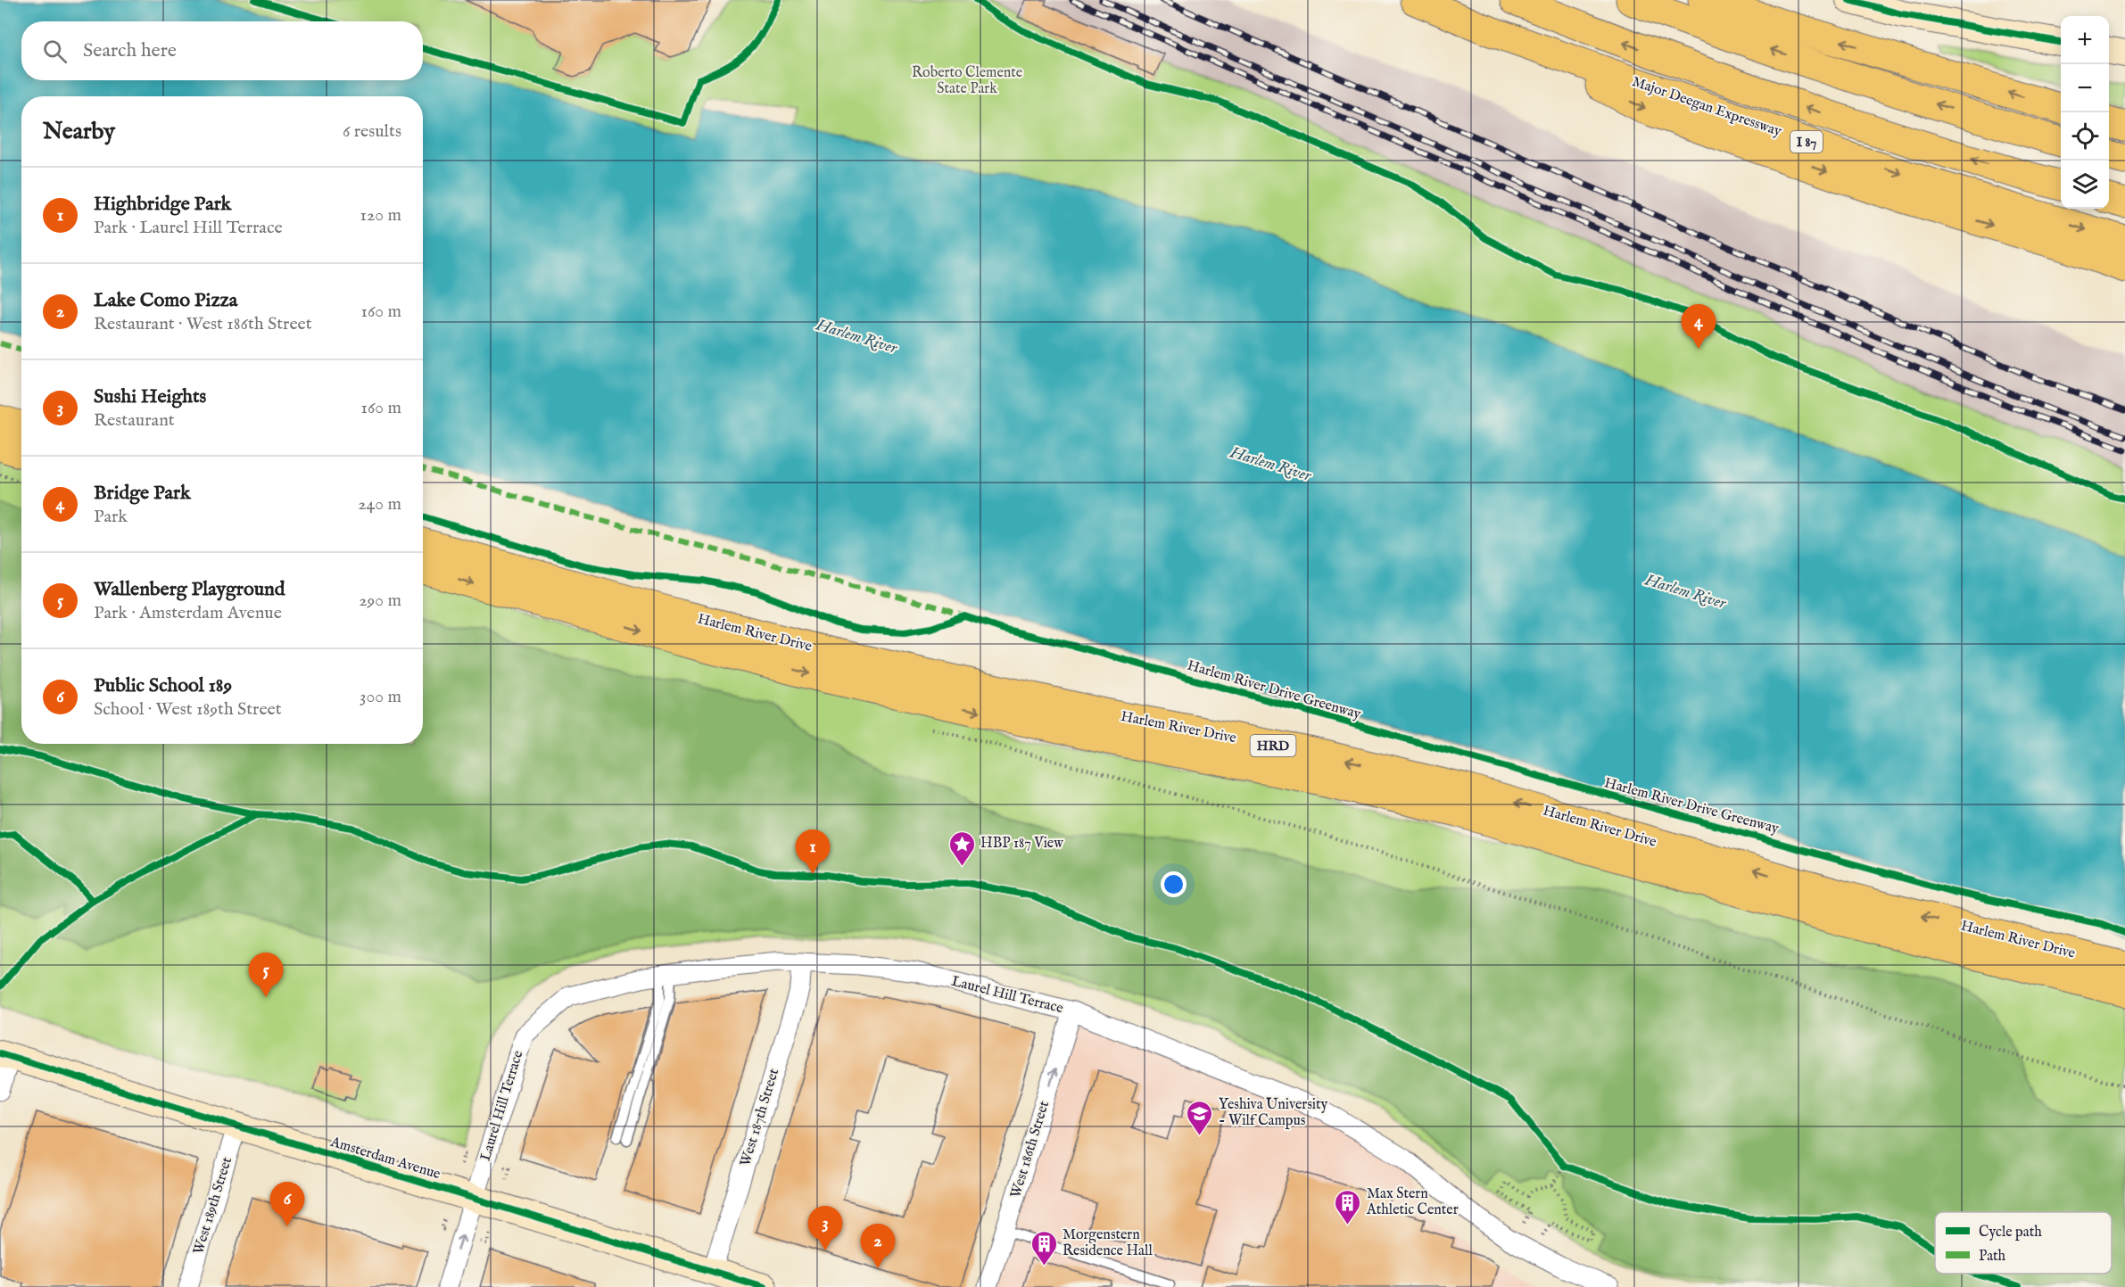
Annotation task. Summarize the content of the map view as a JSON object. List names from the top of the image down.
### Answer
{
  "streets": {
    "highway": [
      "Major Deegan Expressway",
      "I 87",
      "Harlem River Drive",
      "HRD"
    ],
    "main road": ["Amsterdam Avenue"],
    "street": [
      "Laurel Hill Terrace",
      "West 187th Street",
      "West 186th Street",
      "West 189th Street"
    ],
    "cycle path": ["Harlem River Drive Greenway"]
  },
  "crossings": [
    ["Laurel Hill Terrace", "West 187th Street"],
    ["Laurel Hill Terrace", "West 186th Street"],
    ["Laurel Hill Terrace", "Amsterdam Avenue"],
    ["West 187th Street", "Amsterdam Avenue"],
    ["Amsterdam Avenue", "West 189th Street"]
  ],
  "one_way": ["West 186th Street"],
  "water": ["Harlem River"],
  "parks": ["Roberto Clemente State Park"],
  "places": {
    "place": ["HBP 187 View"],
    "school or university": ["Yeshiva University - Wilf Campus"],
    "building": ["Max Stern Athletic Center", "Morgenstern Residence Hall"]
  },
  "legend": ["Cycle path", "Path"],
  "page": {
    "map_buttons": ["+", "−"],
    "search": "Search here",
    "heading": ["Nearby", "6 results"],
    "list": [
      {
        "mark": "1",
        "name": "Highbridge Park",
        "note": "Park · Laurel Hill Terrace",
        "value": "120 m"
      },
      {
        "mark": "2",
        "name": "Lake Como Pizza",
        "note": "Restaurant · West 186th Street",
        "value": "160 m"
      },
      {
        "mark": "3",
        "name": "Sushi Heights",
        "note": "Restaurant",
        "value": "160 m"
      },
      {
        "mark": "4",
        "name": "Bridge Park",
        "note": "Park",
        "value": "240 m"
      },
      {
        "mark": "5",
        "name": "Wallenberg Playground",
        "note": "Park · Amsterdam Avenue",
        "value": "290 m"
      },
      {
        "mark": "6",
        "name": "Public School 189",
        "note": "School · West 189th Street",
        "value": "300 m"
      }
    ],
    "pins": [
      "4",
      "1",
      "5",
      "6",
      "3",
      "2"
    ]
  }
}
